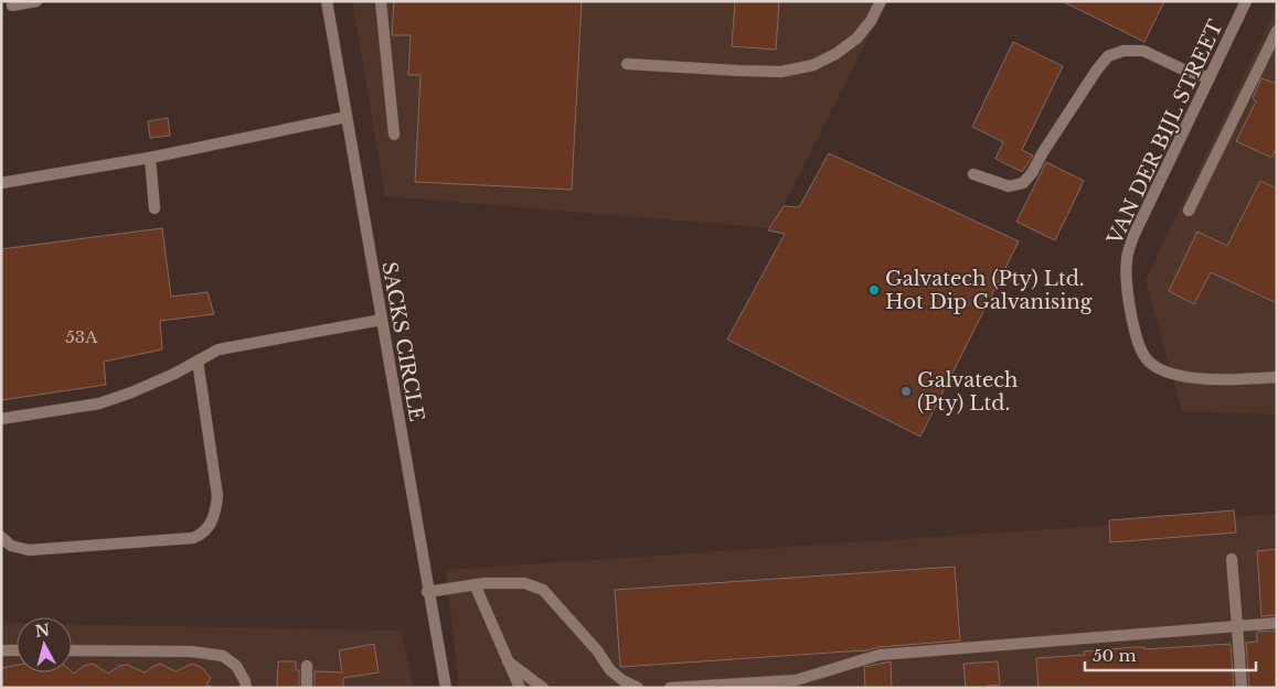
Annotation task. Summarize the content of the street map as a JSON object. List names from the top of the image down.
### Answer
{
  "streets": {
    "lane": ["VAN DER BIJL STREET", "SACKS CIRCLE"]
  },
  "places": ["Galvatech (Pty) Ltd. Hot Dip Galvanising", "Galvatech (Pty) Ltd."],
  "house_numbers": ["53A"],
  "scale_bar": "50 m",
  "north": "top"
}
